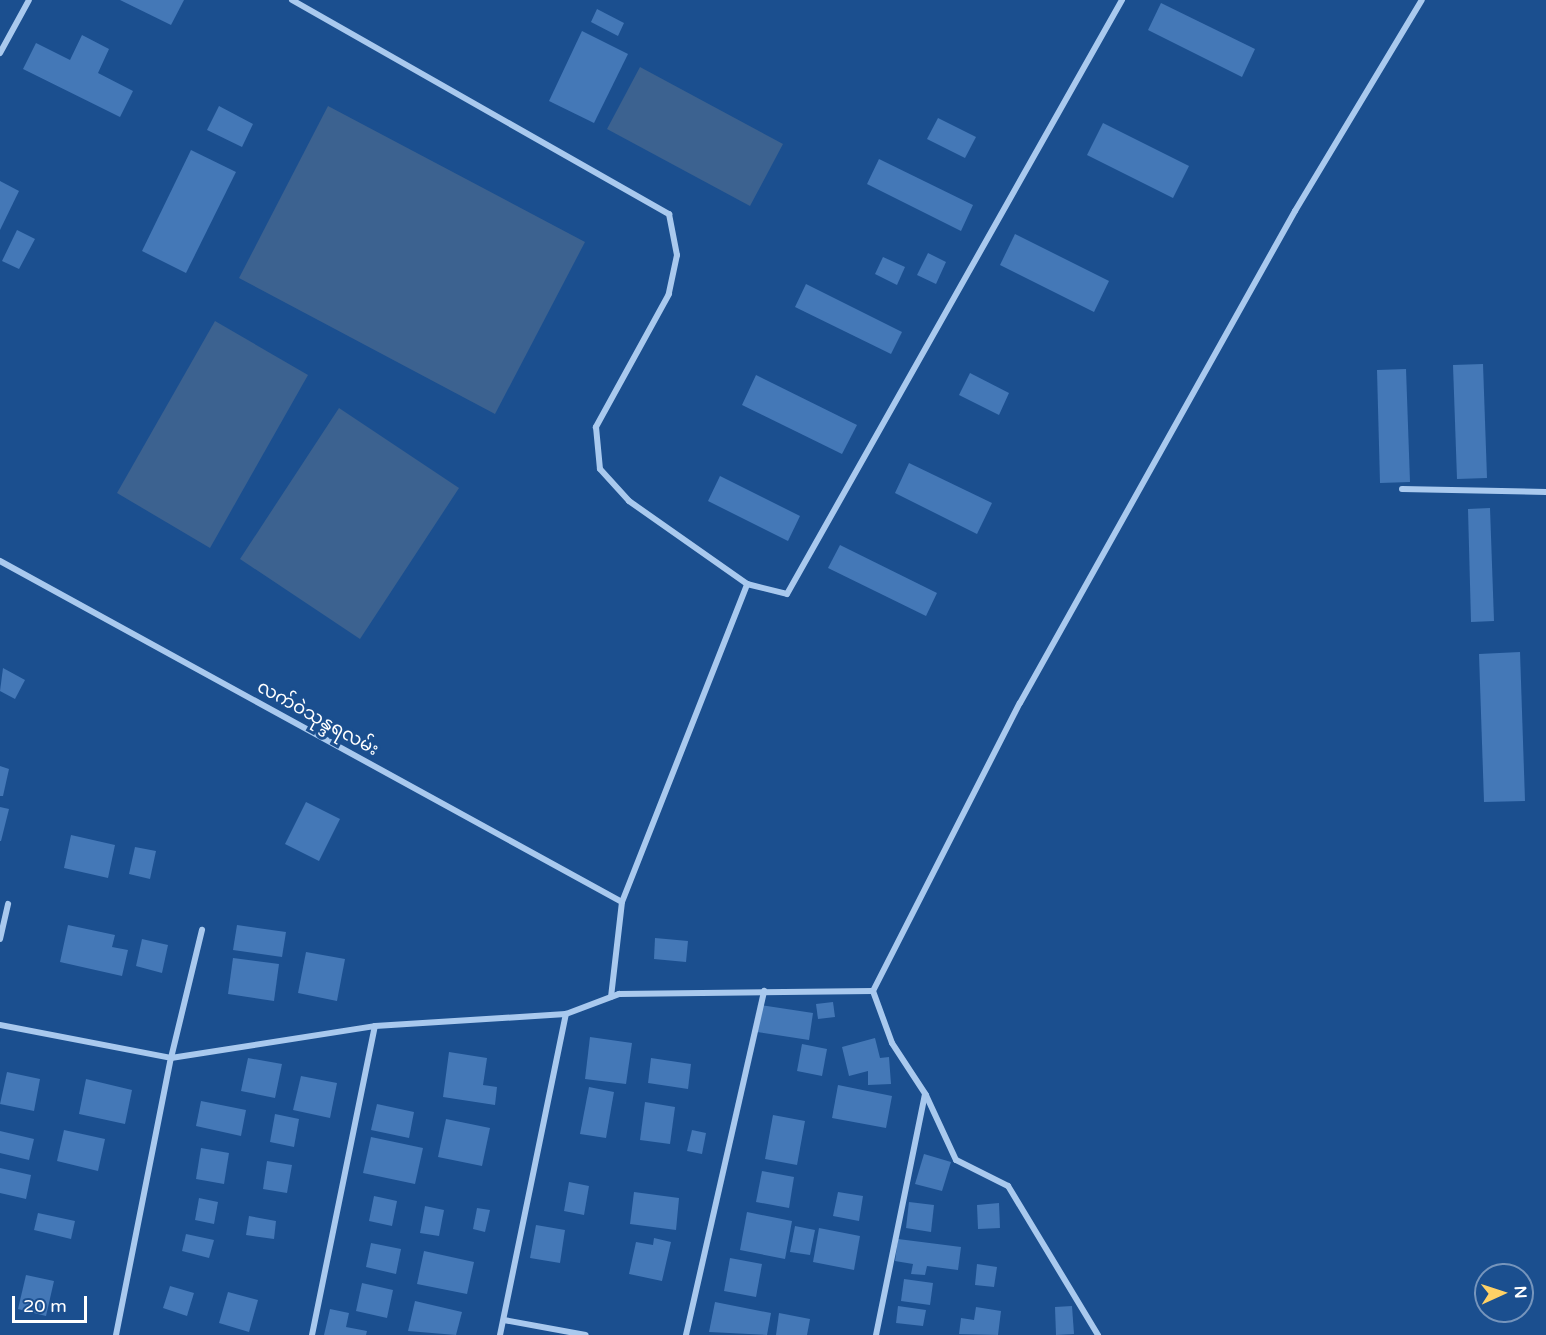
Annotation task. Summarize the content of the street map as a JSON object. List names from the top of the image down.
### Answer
{
  "streets": {
    "street": ["လက်ဝဲသုန္ဒရလမ်း"]
  },
  "scale_bar": "20 m",
  "north": "right"
}
